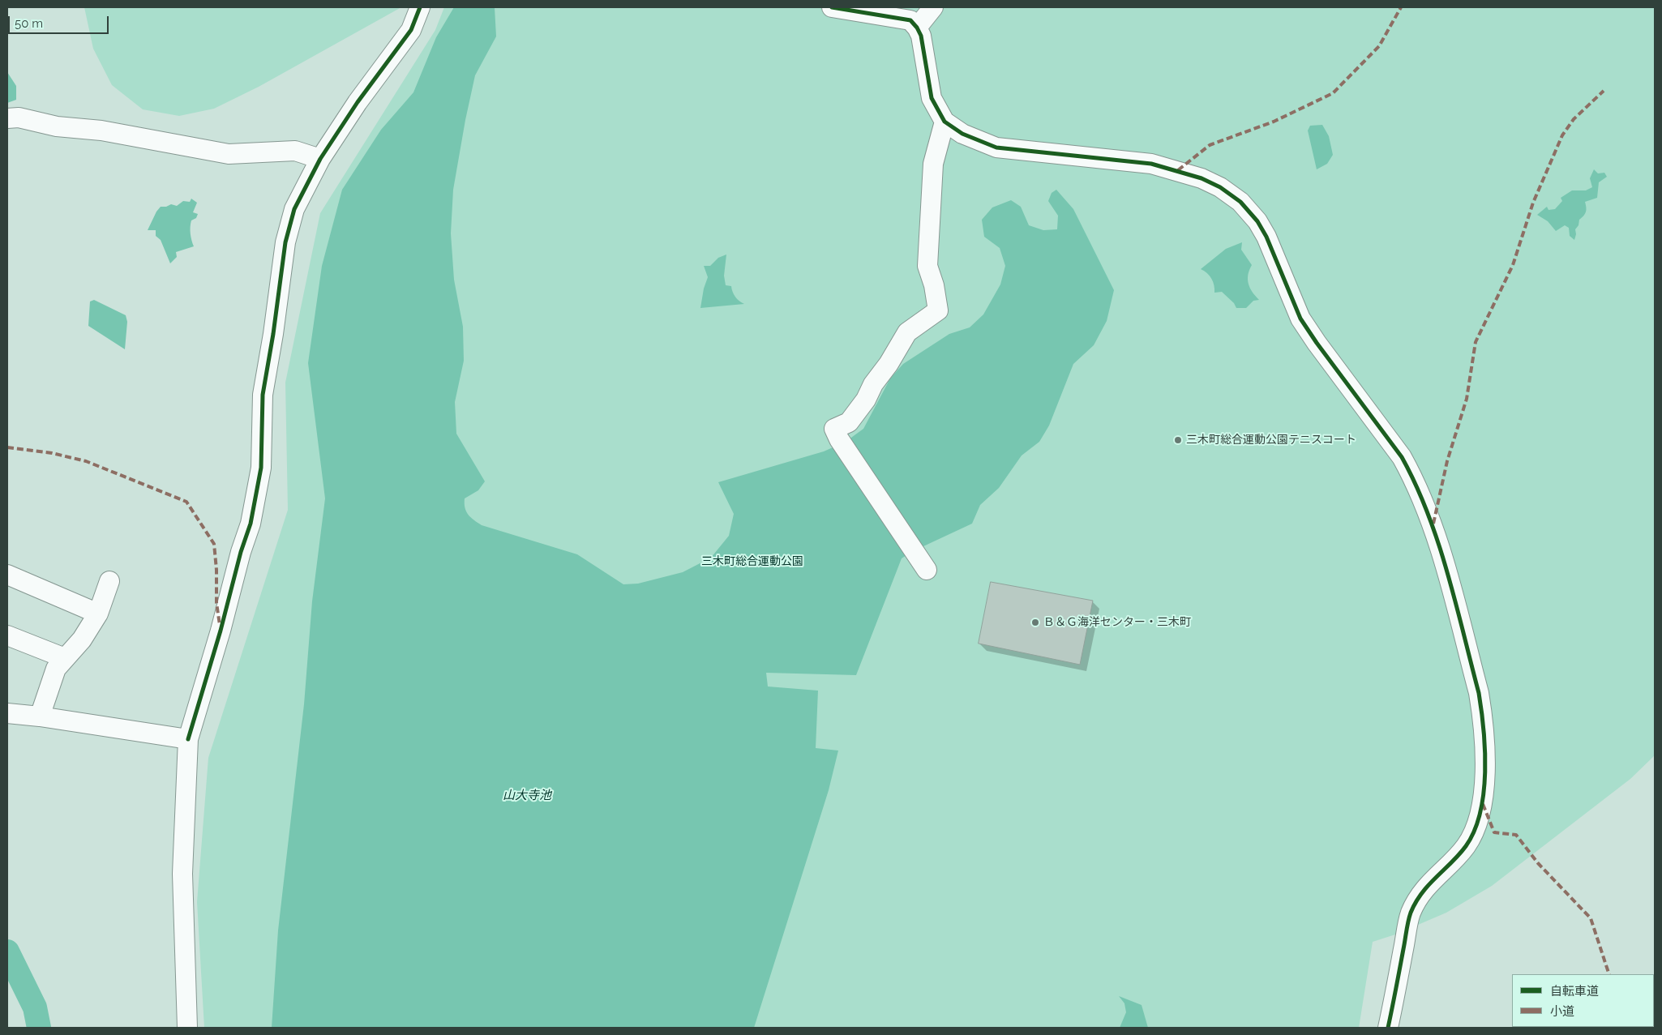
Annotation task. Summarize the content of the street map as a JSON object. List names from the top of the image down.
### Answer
{
  "water": ["山大寺池"],
  "parks": ["三木町総合運動公園"],
  "places": ["三木町総合運動公園テニスコート", "Ｂ＆Ｇ海洋センター・三木町"],
  "legend": ["自転車道", "小道"],
  "scale_bar": "50 m"
}
